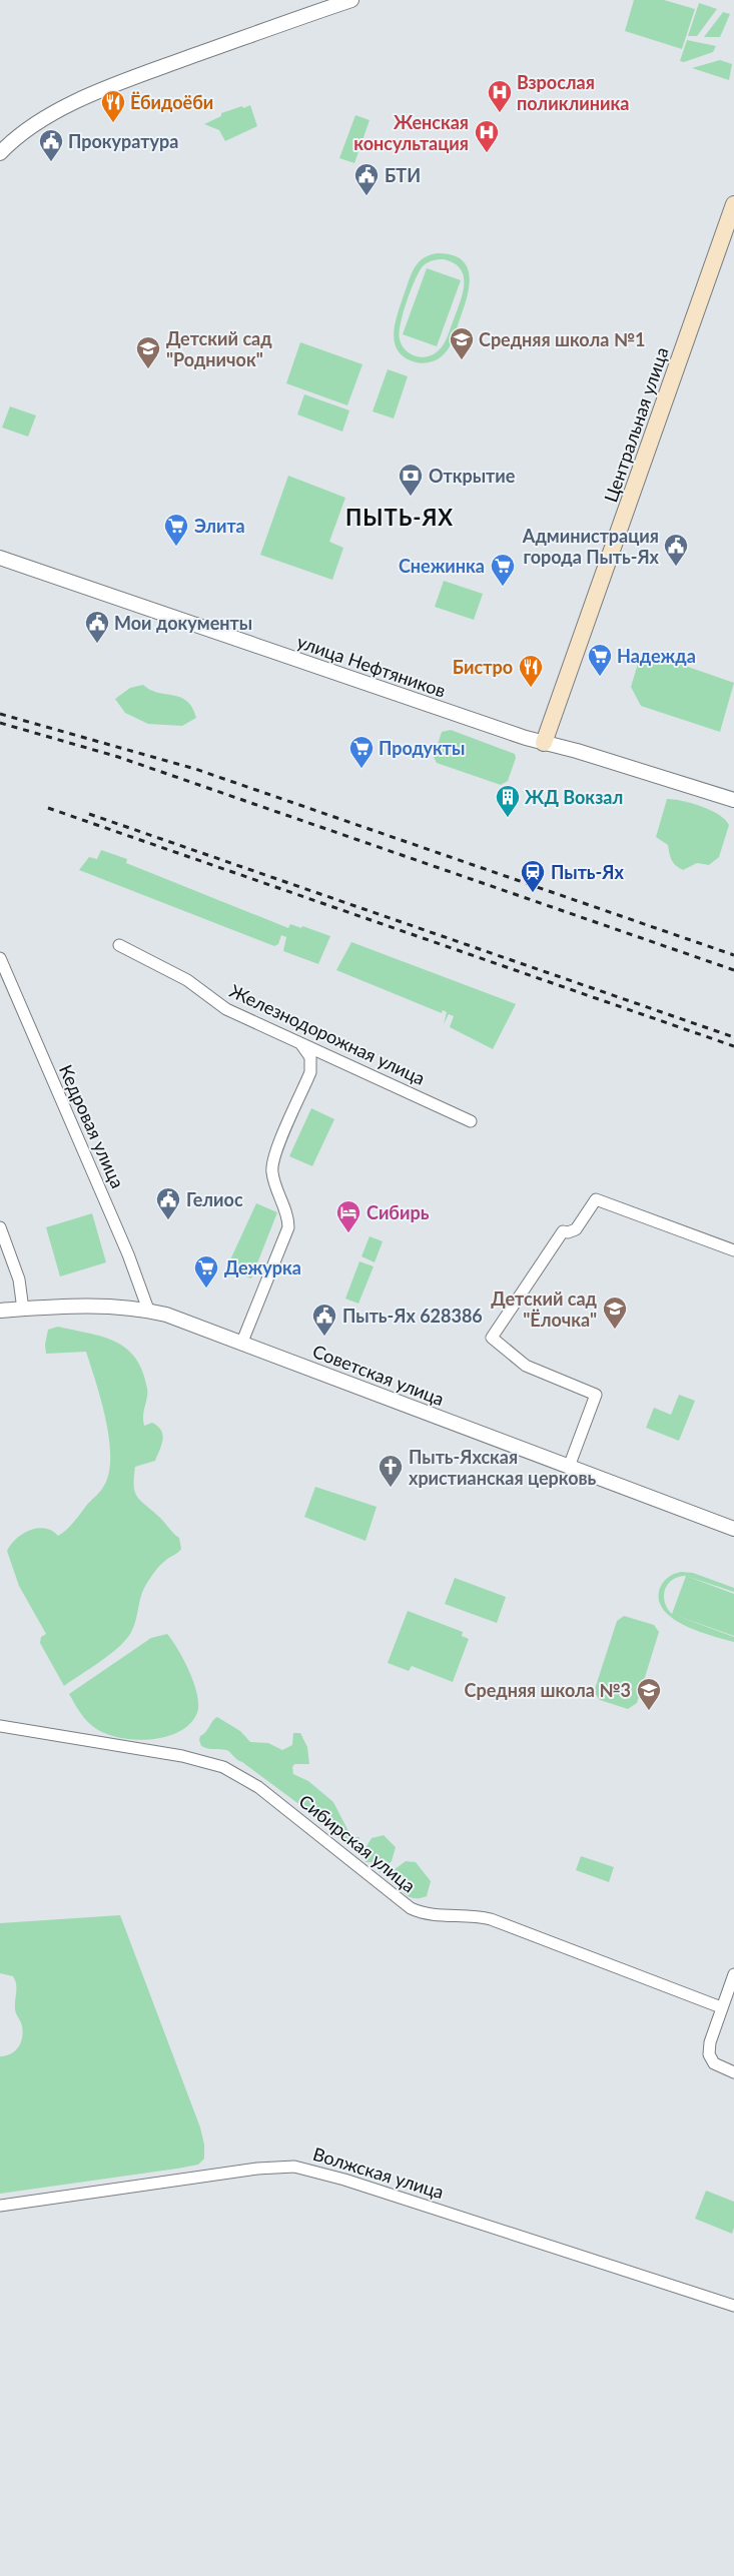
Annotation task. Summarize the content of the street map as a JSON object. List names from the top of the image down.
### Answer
{
  "streets": {
    "main road": ["Центральная улица"],
    "street": [
      "улица Нефтяников",
      "Железнодорожная улица",
      "Кедровая улица",
      "Советская улица",
      "Сибирская улица",
      "Волжская улица"
    ]
  },
  "crossings": [
    ["Центральная улица", "улица Нефтяников"],
    ["Кедровая улица", "Советская улица"]
  ],
  "districts": ["ПЫТЬ-ЯХ"],
  "places": {
    "hospital": ["Взрослая поликлиника", "Женская консультация"],
    "restaurant": ["Ёбидоёби", "Бистро"],
    "public building": [
      "Прокуратура",
      "БТИ",
      "Администрация города Пыть-Ях",
      "Мои документы",
      "Гелиос",
      "Пыть-Ях 628386"
    ],
    "school or university": [
      "Средняя школа №1",
      "Детский сад \"Родничок\"",
      "Детский сад \"Ёлочка\"",
      "Средняя школа №3"
    ],
    "bank": ["Открытие"],
    "supermarket": [
      "Элита",
      "Снежинка",
      "Надежда",
      "Продукты",
      "Дежурка"
    ],
    "building": ["ЖД Вокзал"],
    "station": ["Пыть-Ях"],
    "hotel": ["Сибирь"],
    "church": ["Пыть-Яхская христианская церковь"]
  }
}
